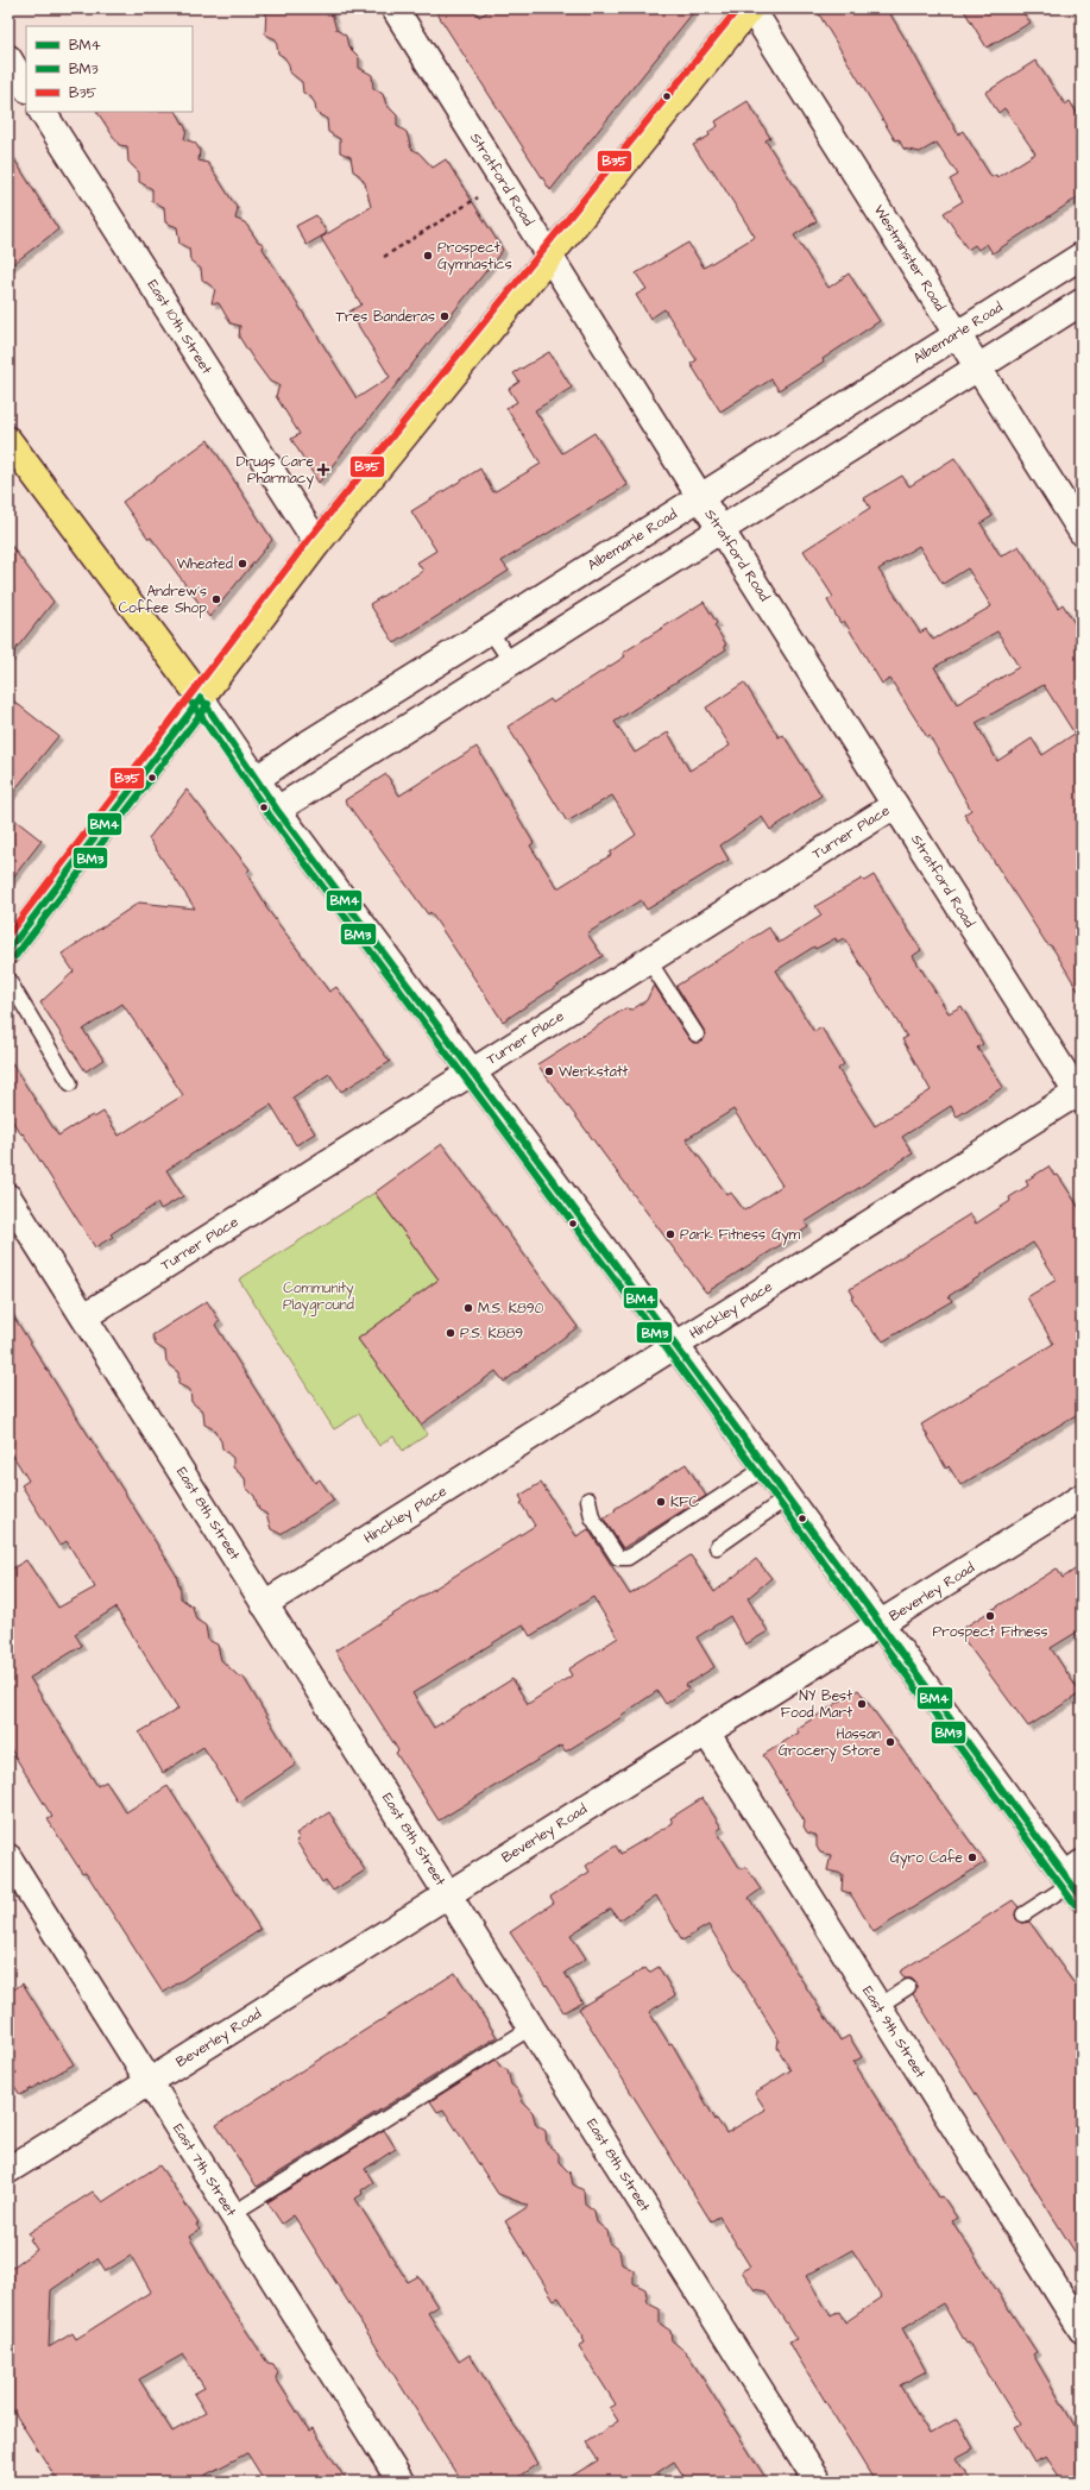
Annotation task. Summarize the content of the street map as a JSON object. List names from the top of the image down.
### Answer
{
  "streets": {
    "street": [
      "Stratford Road",
      "Westminster Road",
      "East 10th Street",
      "Albemarle Road",
      "Turner Place",
      "Hinckley Place",
      "East 8th Street",
      "Beverley Road",
      "East 9th Street",
      "East 7th Street"
    ]
  },
  "crossings": [
    ["Stratford Road", "Albemarle Road"],
    ["Stratford Road", "Turner Place"],
    ["Stratford Road", "Hinckley Place"],
    ["Westminster Road", "Albemarle Road"],
    ["Turner Place", "East 8th Street"],
    ["Hinckley Place", "East 8th Street"],
    ["East 8th Street", "Beverley Road"],
    ["Beverley Road", "East 9th Street"],
    ["Beverley Road", "East 7th Street"]
  ],
  "parks": ["Community Playground"],
  "places": {
    "other": [
      "Prospect Gymnastics",
      "Tres Banderas",
      "Wheated",
      "Andrew's Coffee Shop",
      "Werkstatt",
      "Park Fitness Gym",
      "M.S. K890",
      "P.S. K889",
      "KFC",
      "Prospect Fitness",
      "NY Best Food Mart",
      "Hassan Grocery Store",
      "Gyro Cafe"
    ],
    "health": ["Drugs Care Pharmacy"]
  },
  "lines": ["transit line B35", "transit line BM4", "transit line BM3"],
  "legend": ["BM4", "BM3", "B35"]
}
